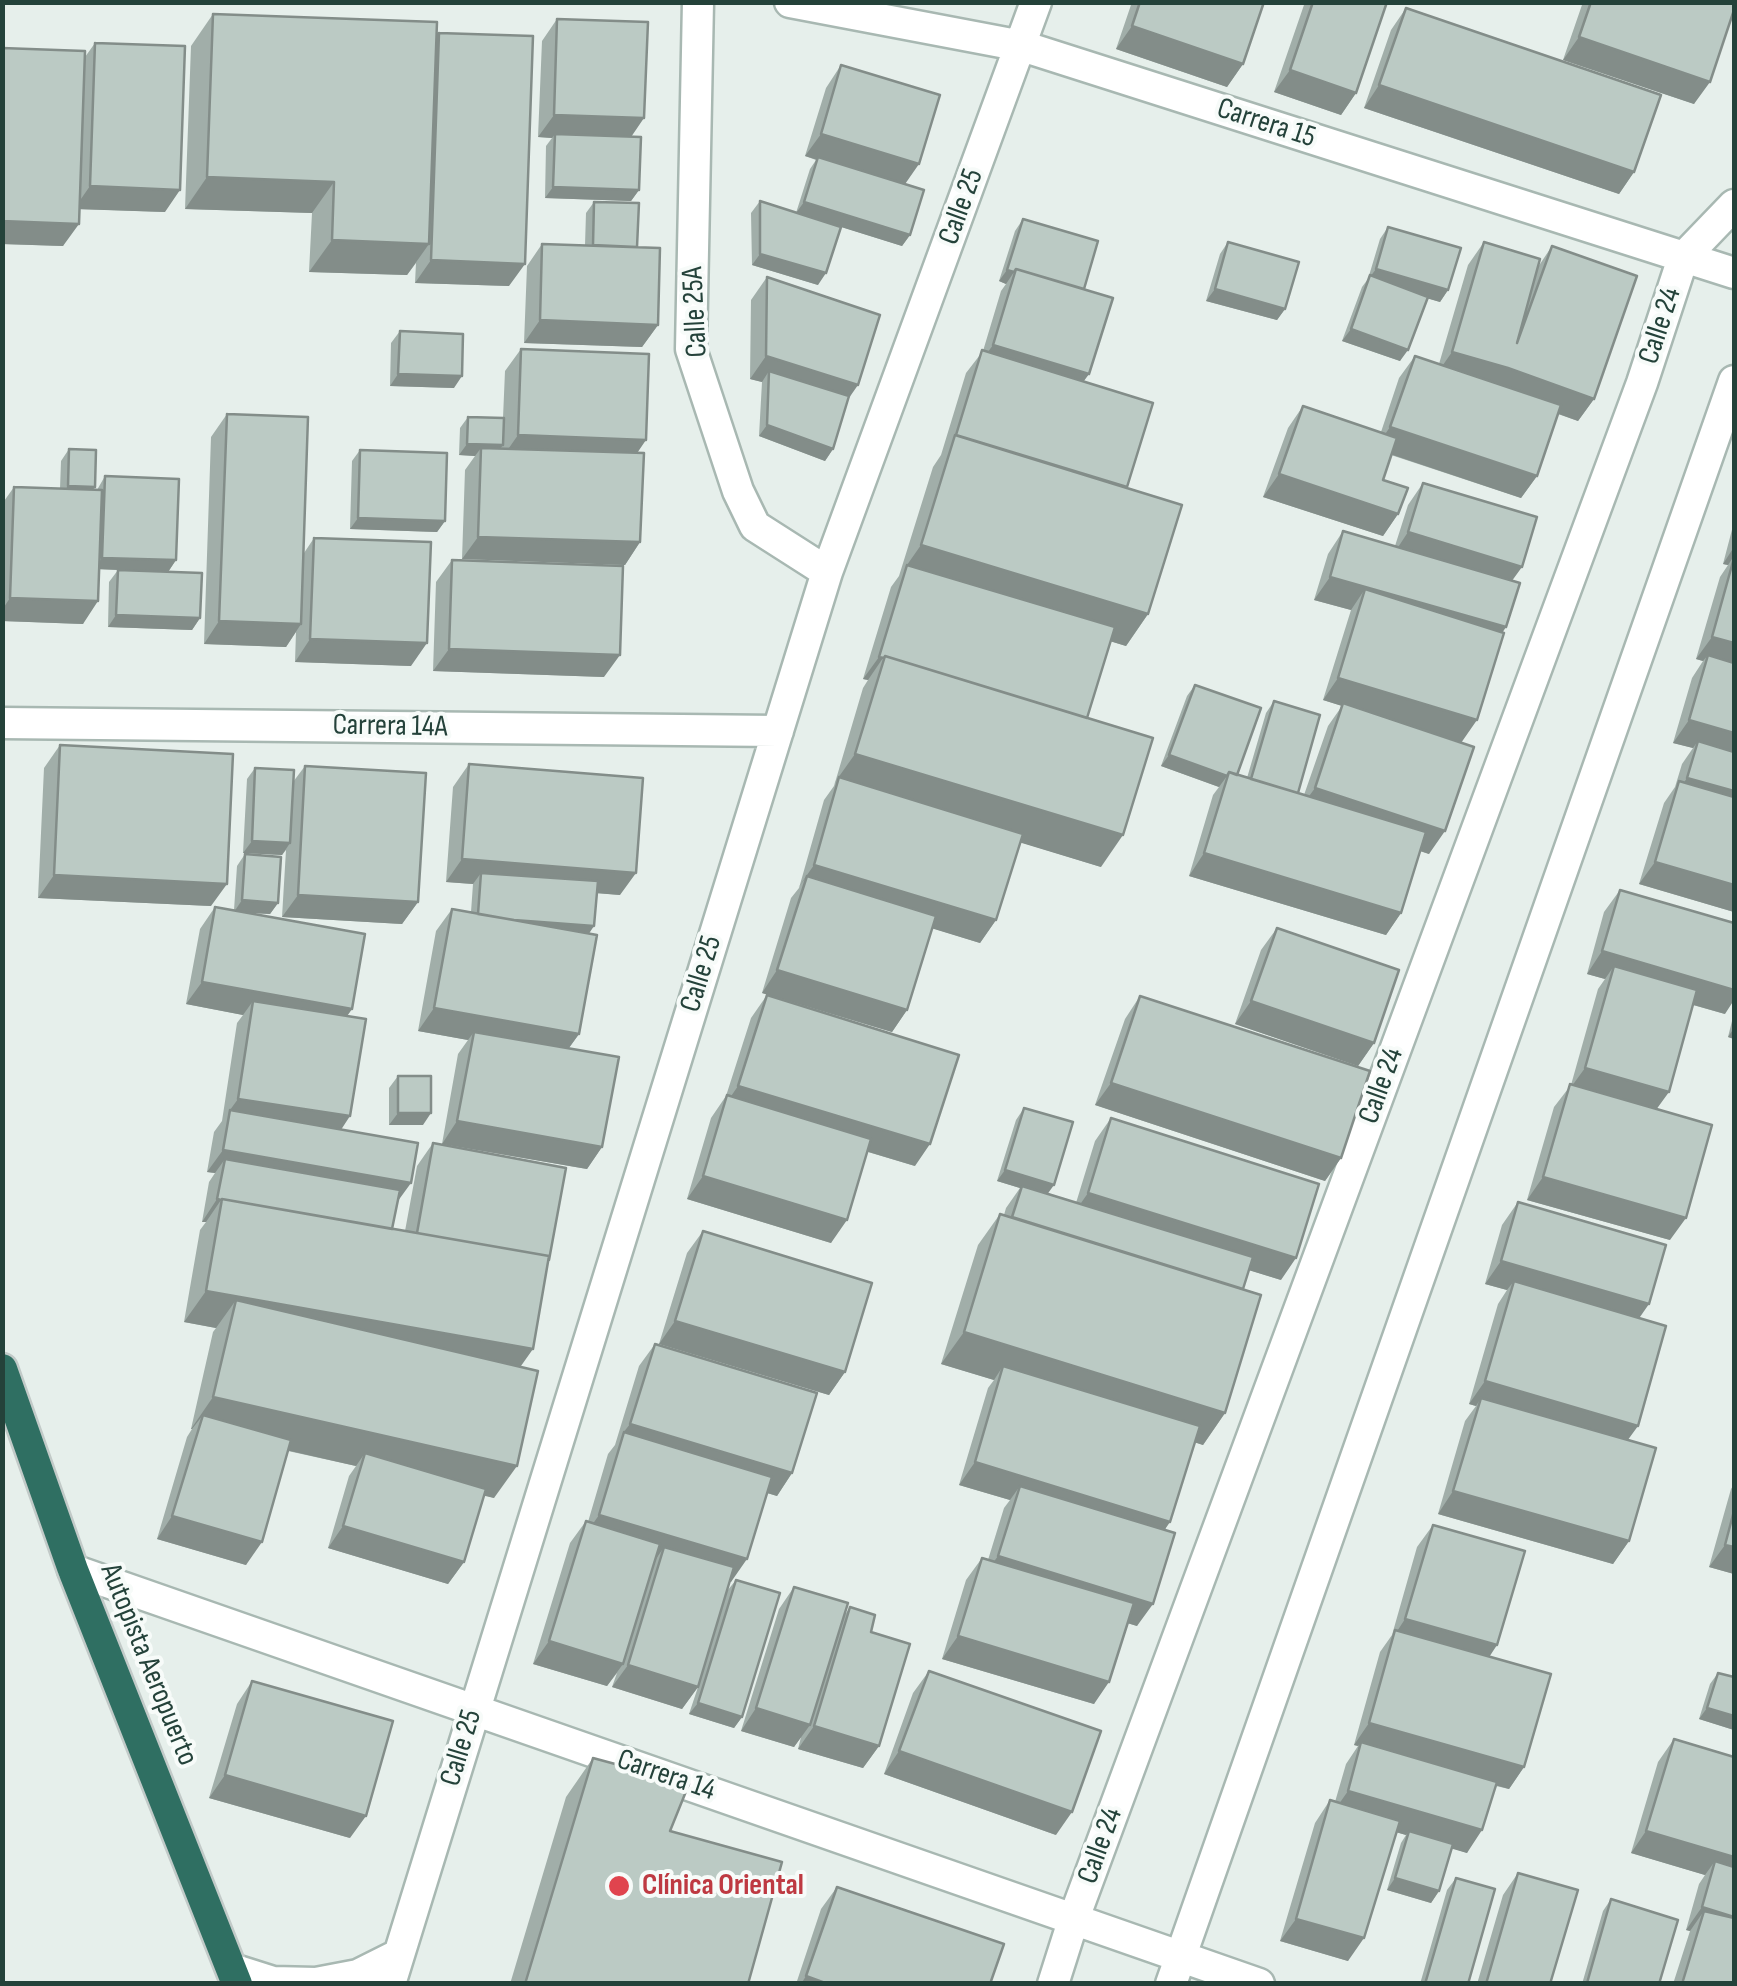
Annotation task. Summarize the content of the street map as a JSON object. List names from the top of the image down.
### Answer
{
  "streets": {
    "highway": ["Autopista Aeropuerto"],
    "street": [
      "Carrera 15",
      "Calle 25",
      "Calle 25A",
      "Calle 24",
      "Carrera 14A",
      "Carrera 14"
    ]
  },
  "crossings": [
    ["Carrera 15", "Calle 25"],
    ["Carrera 15", "Calle 24"],
    ["Calle 25", "Calle 25A"],
    ["Calle 25", "Carrera 14A"],
    ["Calle 25", "Autopista Aeropuerto"],
    ["Calle 25", "Carrera 14"],
    ["Calle 24", "Carrera 14"],
    ["Autopista Aeropuerto", "Carrera 14"]
  ],
  "places": ["Clínica Oriental"]
}
